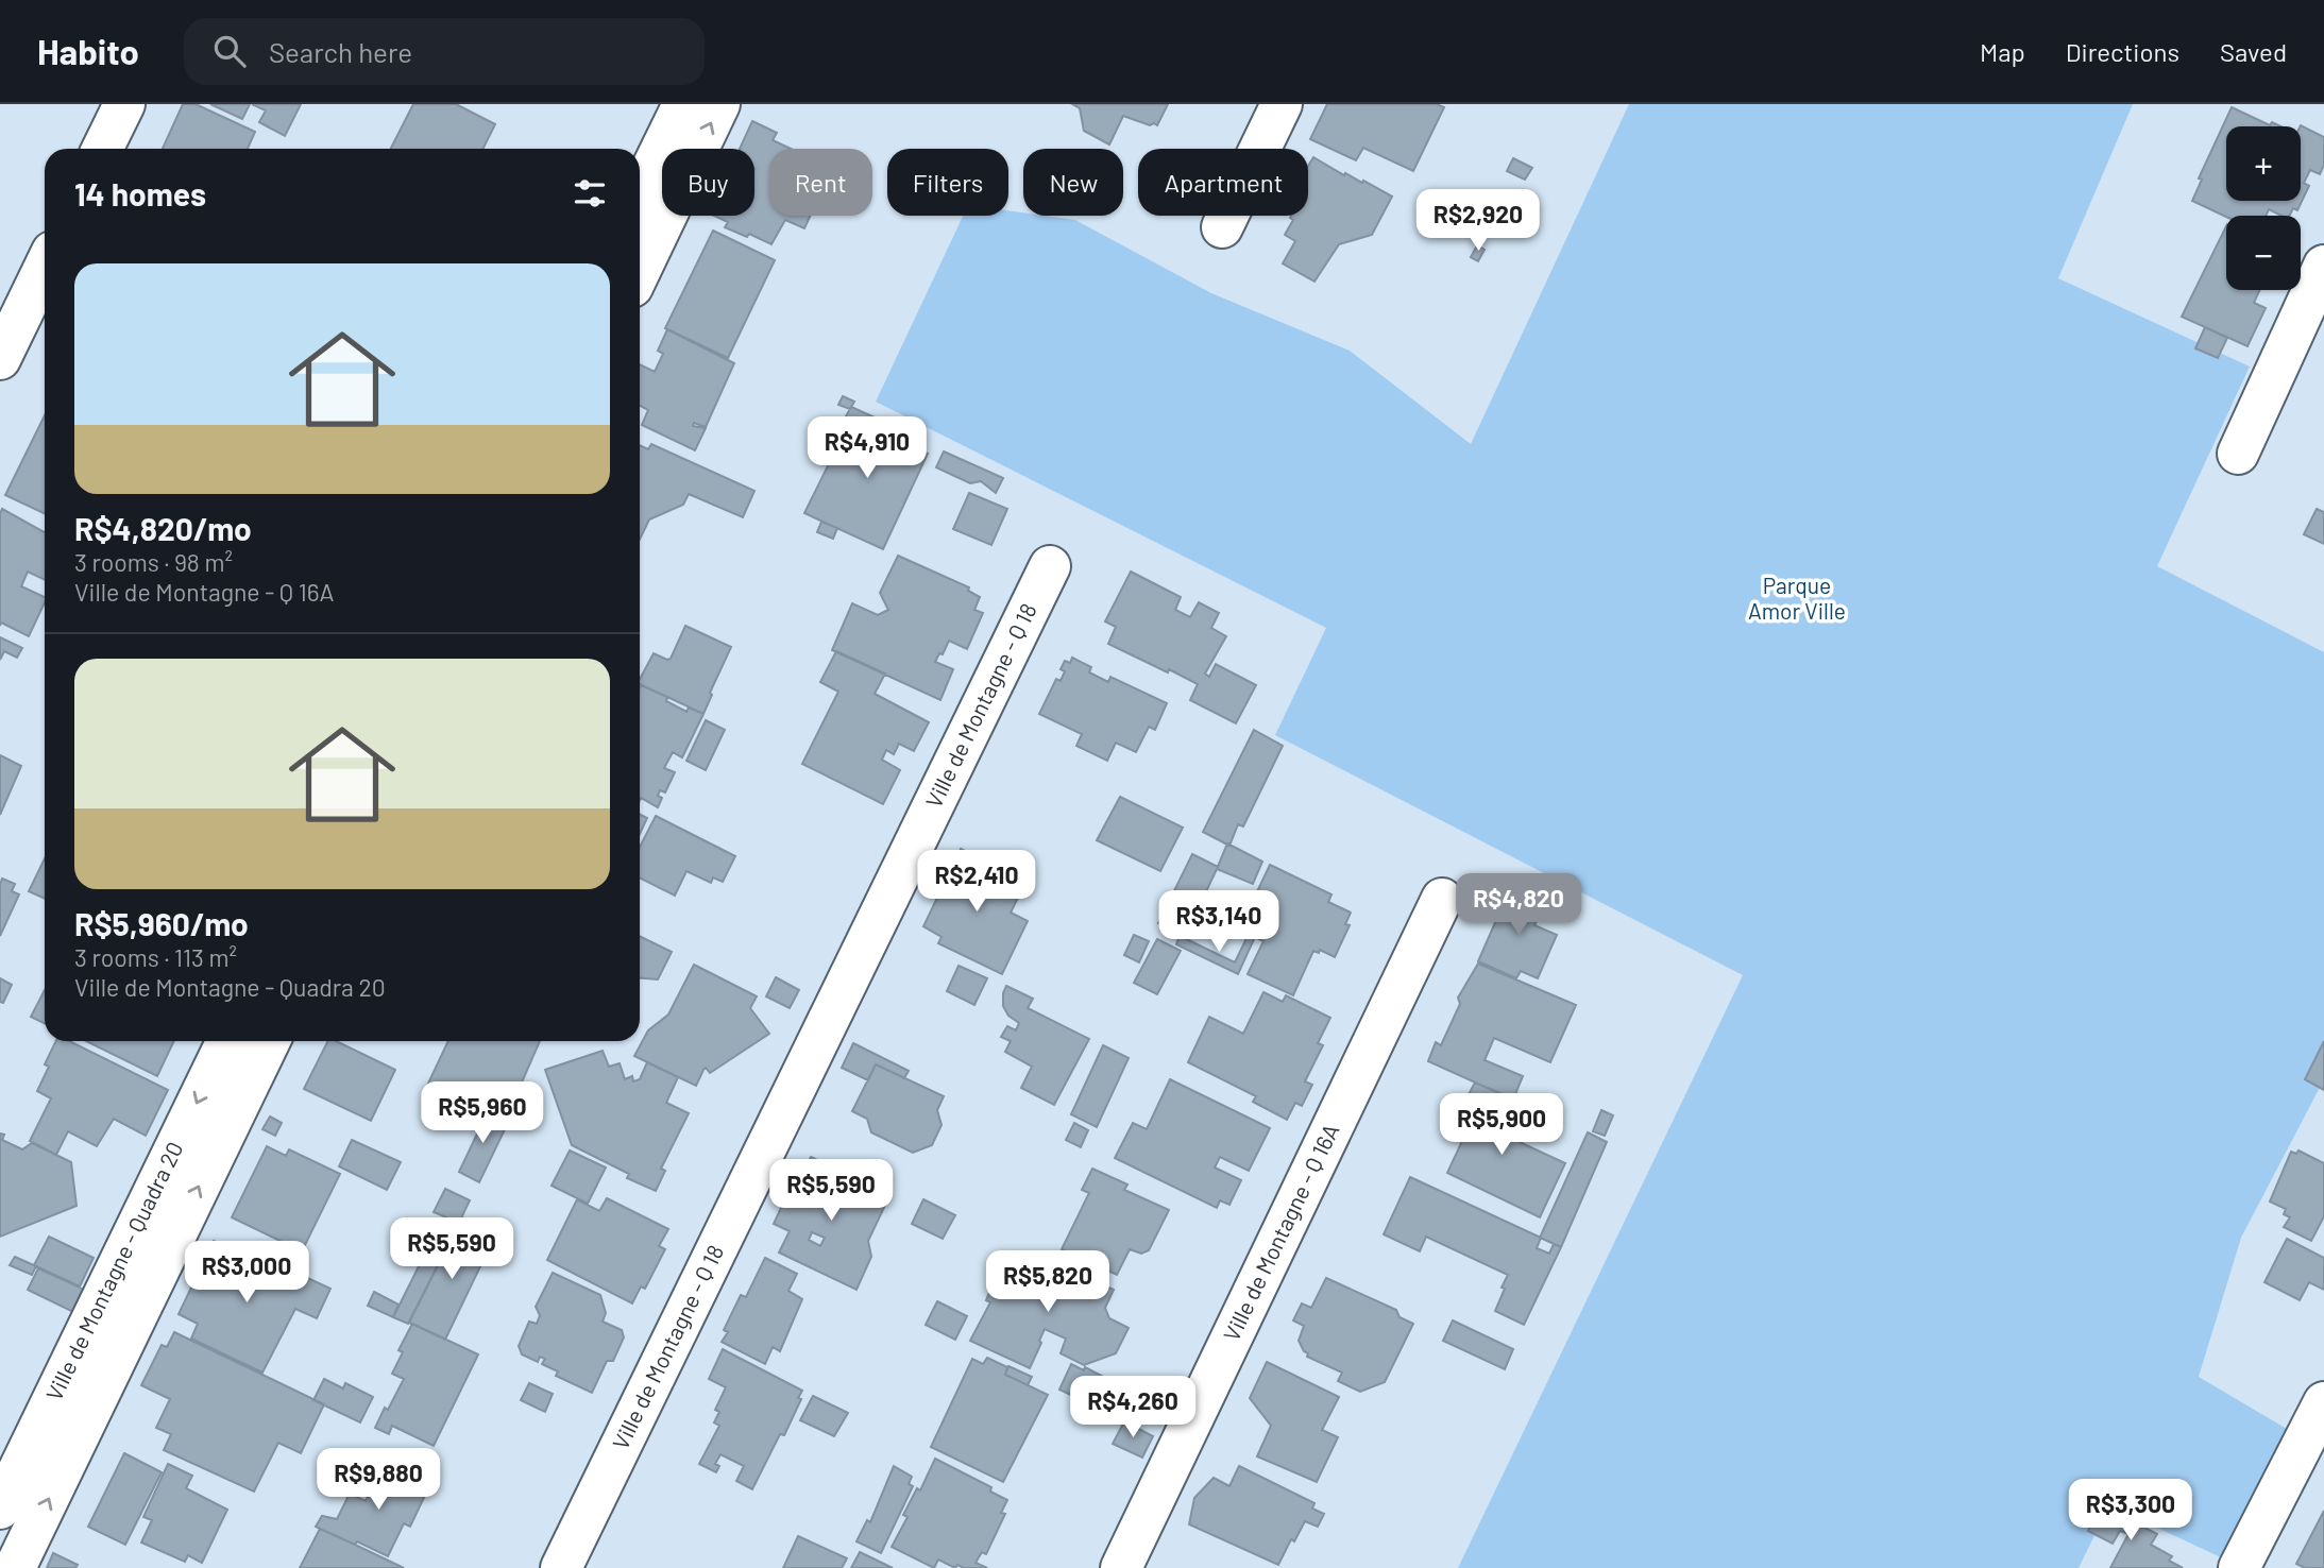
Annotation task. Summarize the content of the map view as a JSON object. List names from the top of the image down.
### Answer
{
  "streets": {
    "street": ["Ville de Montagne - Q 18", "Ville de Montagne - Q 16A", "Ville de Montagne - Quadra 20"]
  },
  "parks": ["Parque Amor Ville"],
  "page": {
    "header": "Habito",
    "search": "Search here",
    "nav": ["Map", "Directions", "Saved"],
    "map_buttons": ["+", "−"],
    "chip": [
      "Buy",
      "Rent",
      "Filters",
      "New",
      "Apartment"
    ],
    "heading": "14 homes",
    "price": [
      "R$2,920",
      "R$4,910",
      "R$2,410",
      "R$4,820",
      "R$3,140",
      "R$5,960",
      "R$5,900",
      "R$5,590",
      "R$5,590",
      "R$3,000",
      "R$5,820",
      "R$4,260",
      "R$9,880",
      "R$3,300"
    ],
    "list": [
      {
        "name": "R$4,820/mo",
        "note": "3 rooms · 98 m² · Ville de Montagne - Q 16A"
      },
      {
        "name": "R$5,960/mo",
        "note": "3 rooms · 113 m² · Ville de Montagne - Quadra 20"
      }
    ]
  }
}
